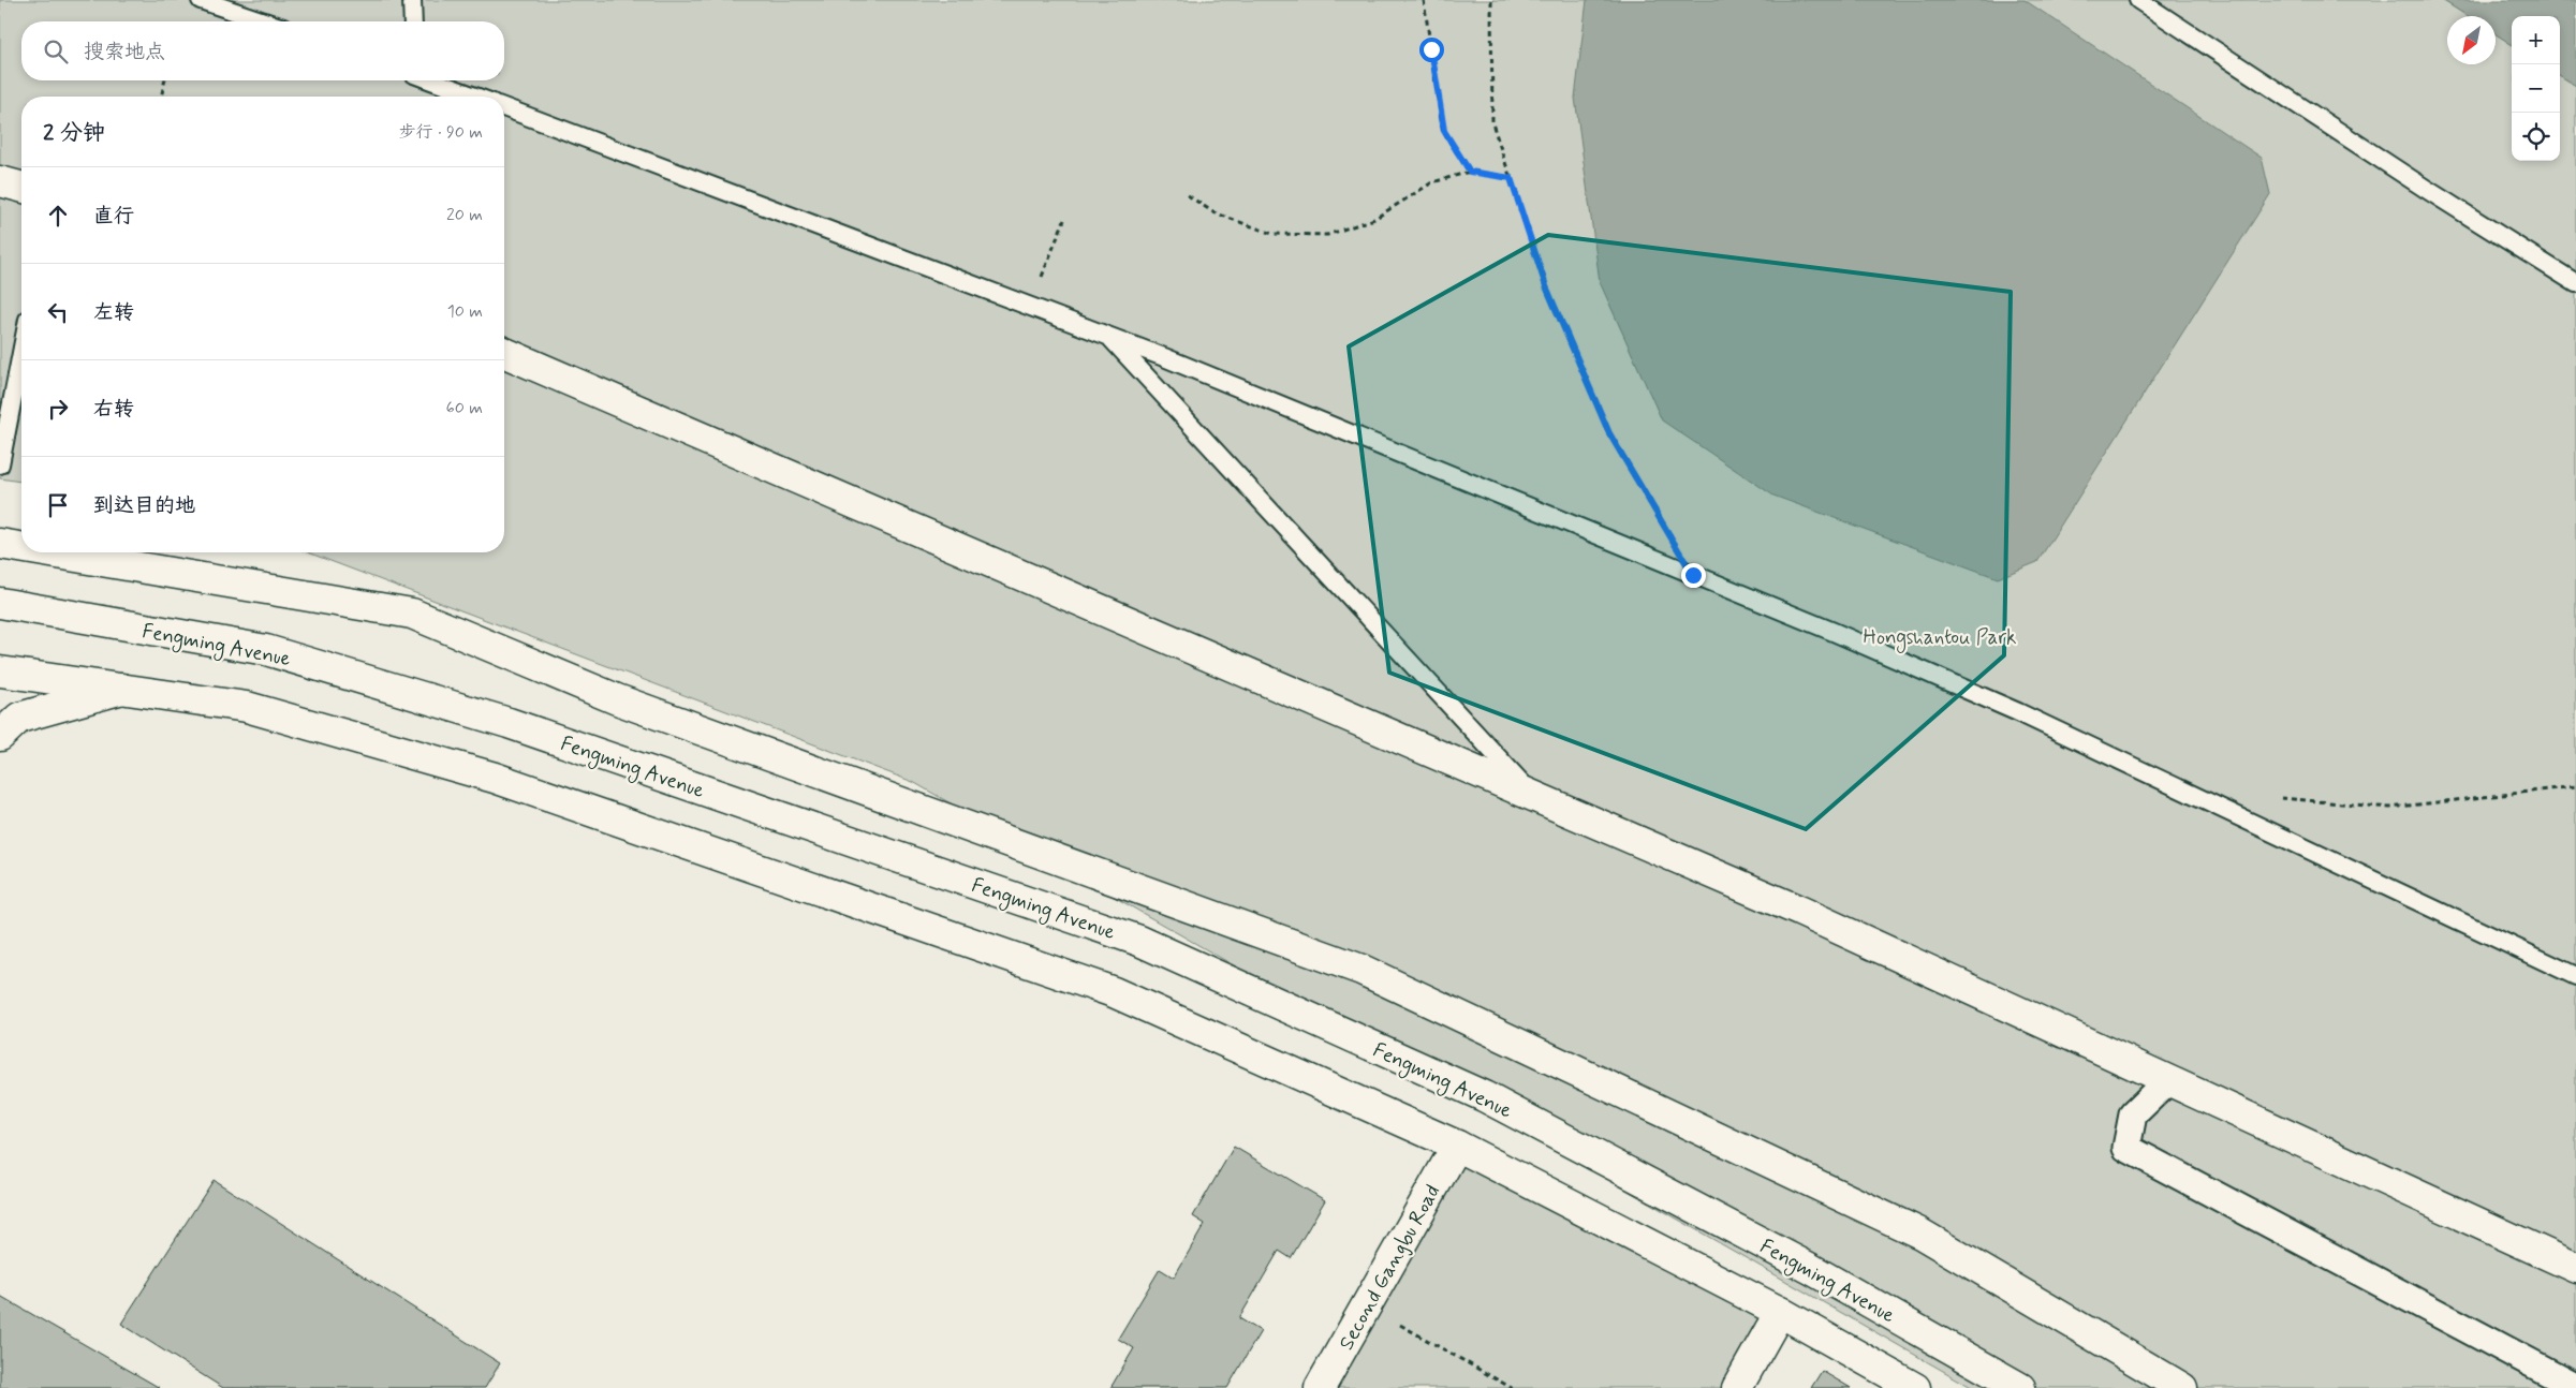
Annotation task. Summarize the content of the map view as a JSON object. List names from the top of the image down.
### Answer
{
  "streets": {
    "street": ["Fengming Avenue", "Second Gangbu Road"]
  },
  "parks": ["Hongshantou Park"],
  "north": "bottom left",
  "page": {
    "map_buttons": ["+", "−"],
    "search": "搜索地点",
    "heading": ["2 分钟", "步行 · 90 m"],
    "list": [
      ["直行", "20 m"],
      ["左转", "10 m"],
      ["右转", "60 m"],
      "到达目的地"
    ]
  }
}
